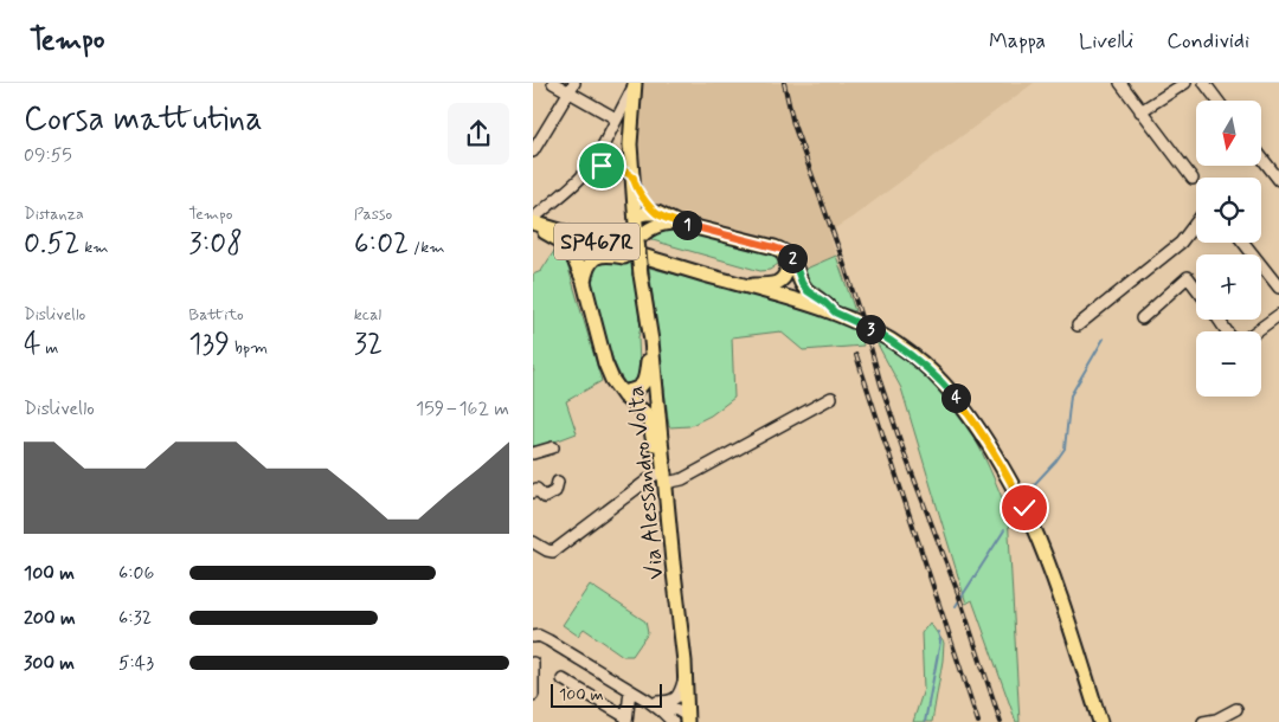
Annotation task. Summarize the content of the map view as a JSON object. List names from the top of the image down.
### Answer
{
  "streets": {
    "main road": ["SP467R", "Via Alessandro Volta"]
  },
  "scale_bar": "100 m",
  "north": "bottom",
  "page": {
    "header": "Tempo",
    "nav": ["Mappa", "Livelli", "Condividi"],
    "heading": ["Corsa mattutina", "09:55"],
    "map_buttons": ["+", "−"],
    "stats": [
      ["Distanza", "0.52 km"],
      ["Tempo", "3:08"],
      ["Passo", "6:02 /km"],
      ["Dislivello", "4 m"],
      ["Battito", "139 bpm"],
      ["kcal", "32"]
    ],
    "pins": [
      "1",
      "2",
      "3",
      "4"
    ],
    "chart": ["Dislivello", "159–162 m"],
    "list": [
      {
        "name": "100 m",
        "note": "6:06"
      },
      {
        "name": "200 m",
        "note": "6:32"
      },
      {
        "name": "300 m",
        "note": "5:43"
      }
    ],
    "scale": "100 m"
  }
}
